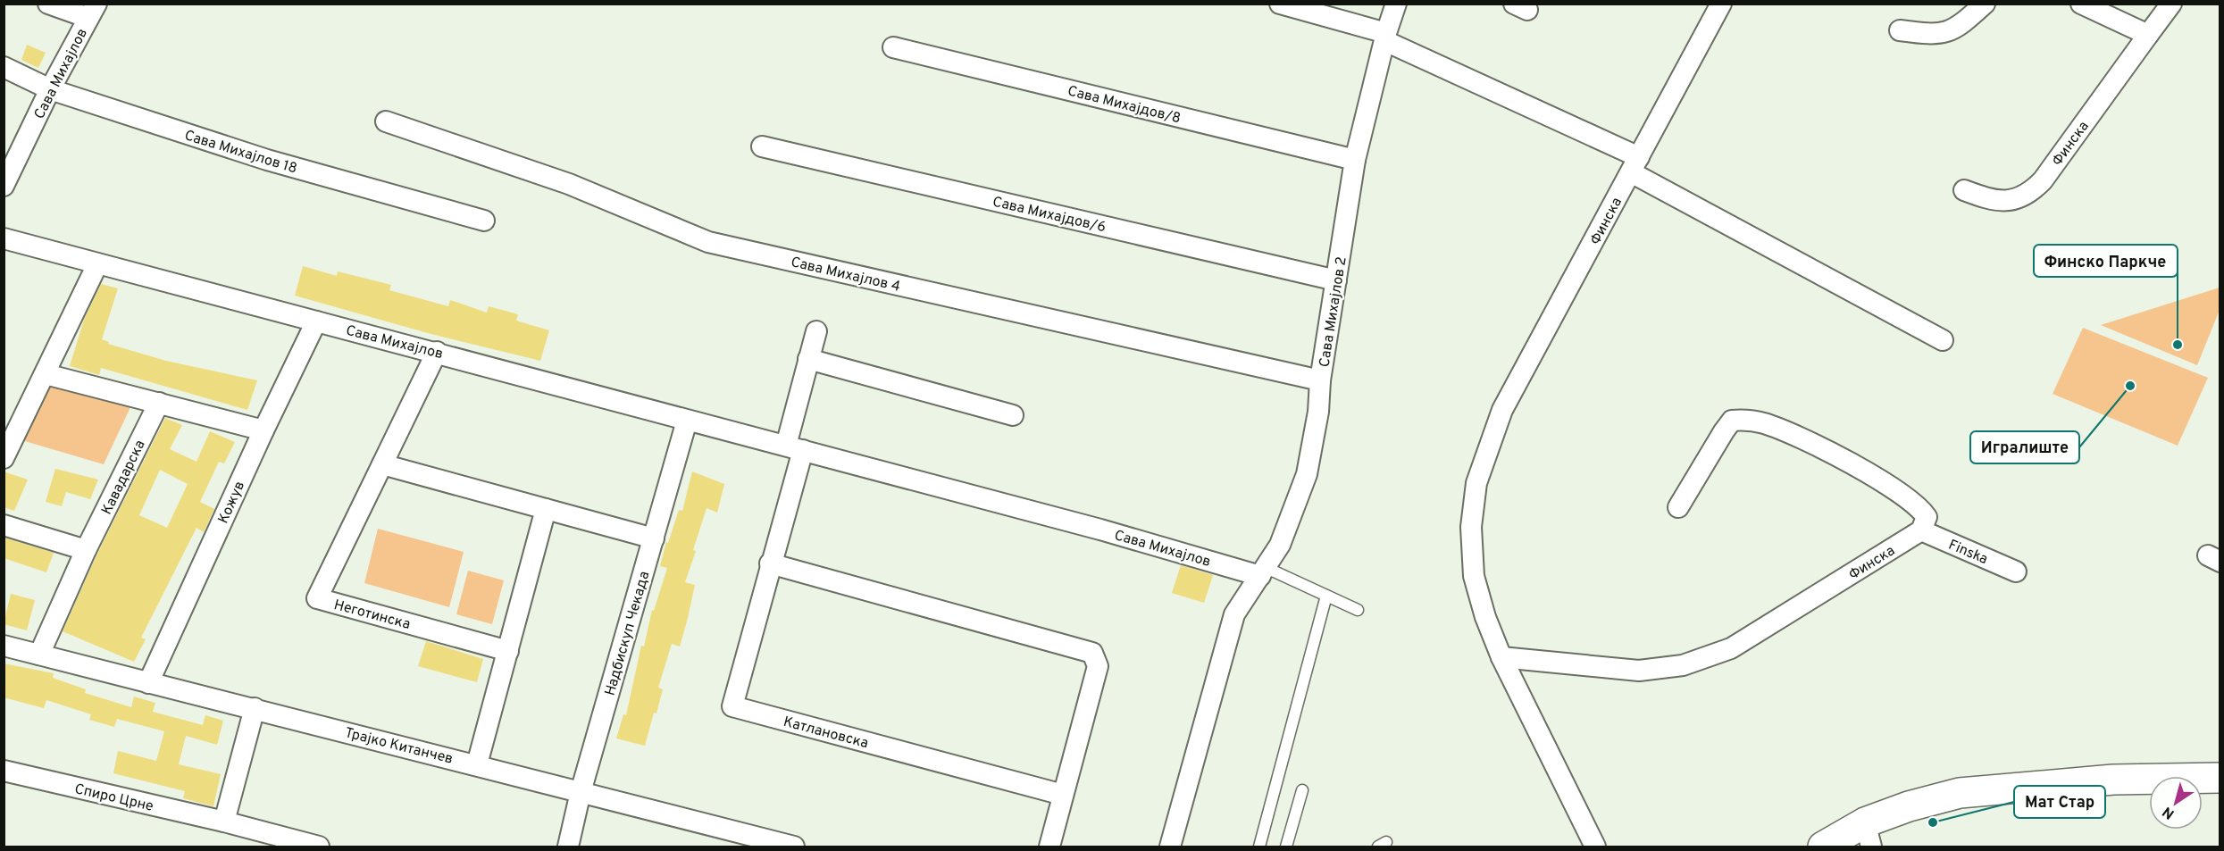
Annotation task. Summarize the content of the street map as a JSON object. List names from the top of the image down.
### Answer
{
  "streets": {
    "street": [
      "Сава Михајлов",
      "Сава Михајдов/8",
      "Финска",
      "Сава Михајлов 18",
      "Сава Михајдов/6",
      "Сава Михајлов 4",
      "Сава Михајлов 2",
      "Кавадарска",
      "Кожув",
      "Finska",
      "Неготинска",
      "Надбискуп Чекада",
      "Катлановска",
      "Трајко Китанчев",
      "Спиро Црне"
    ]
  },
  "crossings": [
    ["Сава Михајлов", "Сава Михајлов 18"],
    ["Сава Михајлов", "Сава Михајлов 2"],
    ["Сава Михајлов", "Кожув"],
    ["Сава Михајлов", "Неготинска"],
    ["Сава Михајлов", "Надбискуп Чекада"],
    ["Сава Михајлов", "Катлановска"],
    ["Сава Михајдов/8", "Сава Михајлов 2"],
    ["Финска", "Finska"],
    ["Сава Михајдов/6", "Сава Михајлов 2"],
    ["Сава Михајлов 4", "Сава Михајлов 2"],
    ["Кавадарска", "Трајко Китанчев"],
    ["Кожув", "Трајко Китанчев"],
    ["Надбискуп Чекада", "Трајко Китанчев"]
  ],
  "places": ["Финско Паркче", "Игралиште", "Мат Стар"],
  "north": "bottom left"
}
